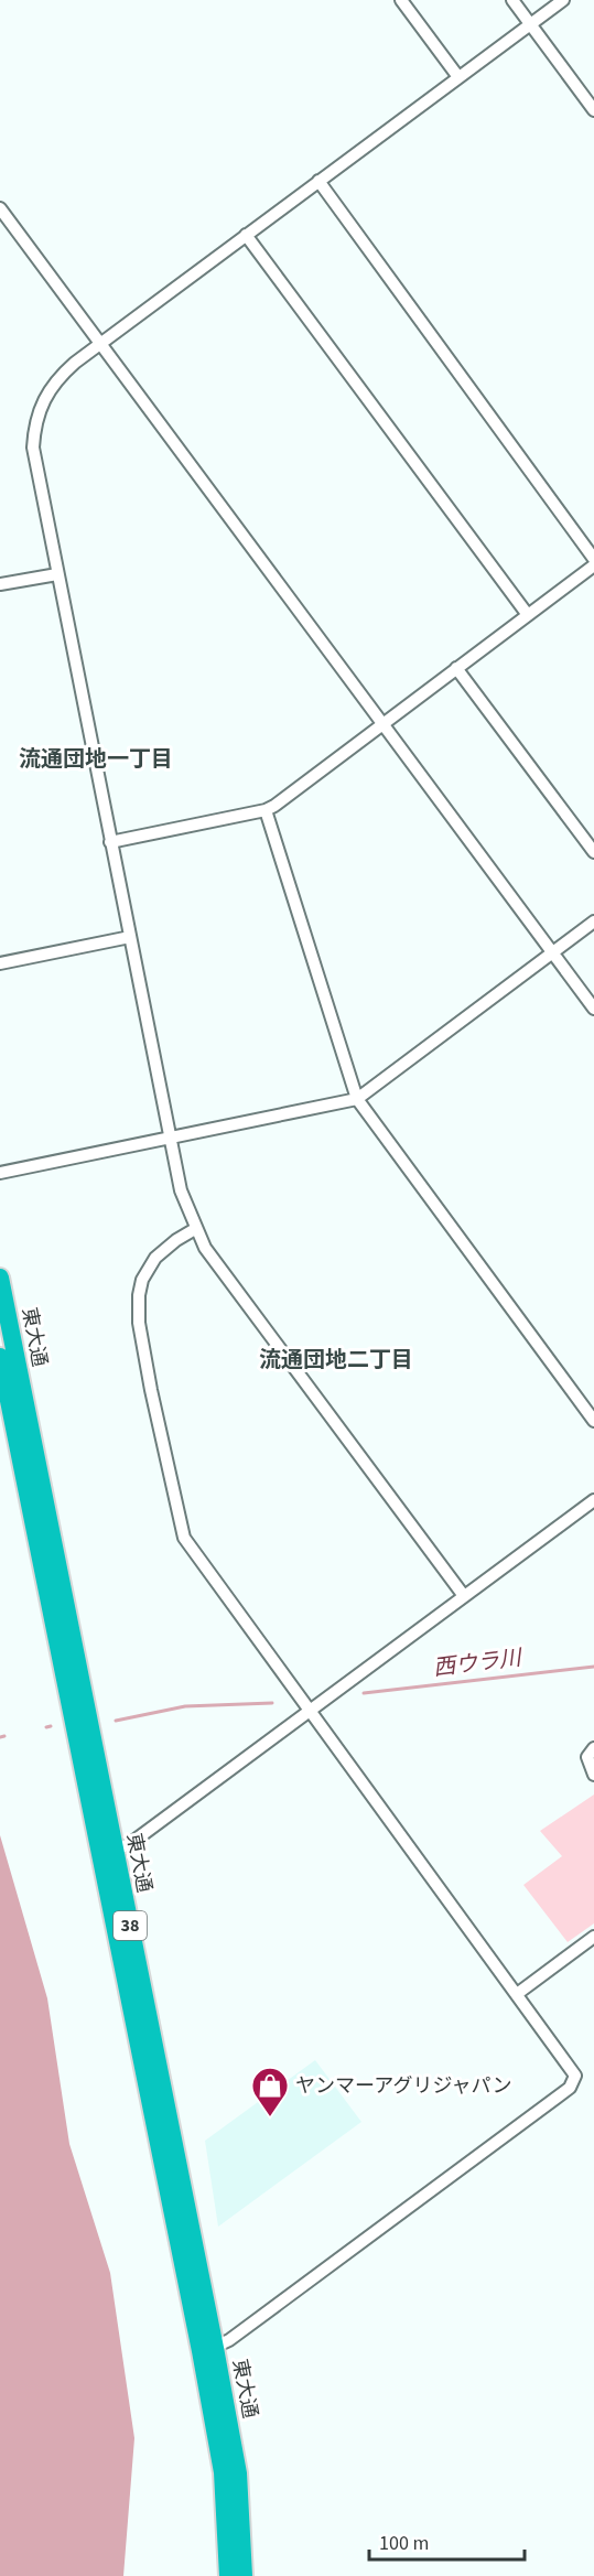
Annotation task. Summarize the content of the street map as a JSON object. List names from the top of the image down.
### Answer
{
  "streets": {
    "highway": ["東大通", "38"]
  },
  "districts": ["流通団地一丁目", "流通団地二丁目"],
  "water": ["西ウラ川"],
  "places": {
    "shop": ["ヤンマーアグリジャパン"]
  },
  "scale_bar": "100 m"
}
